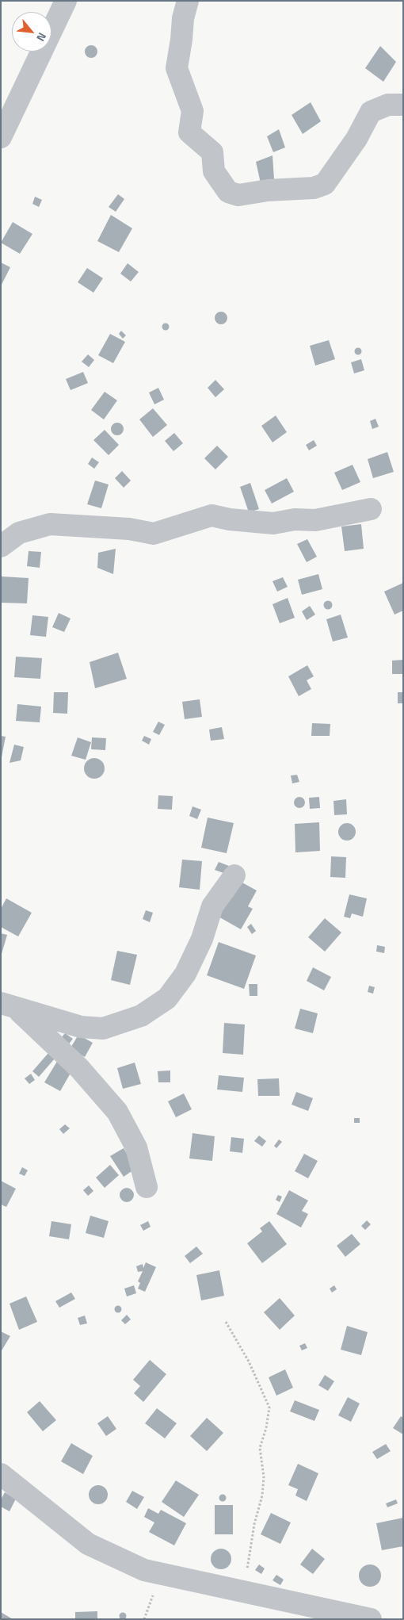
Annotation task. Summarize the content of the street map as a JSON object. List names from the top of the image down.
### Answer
{
  "north": "bottom right"
}
